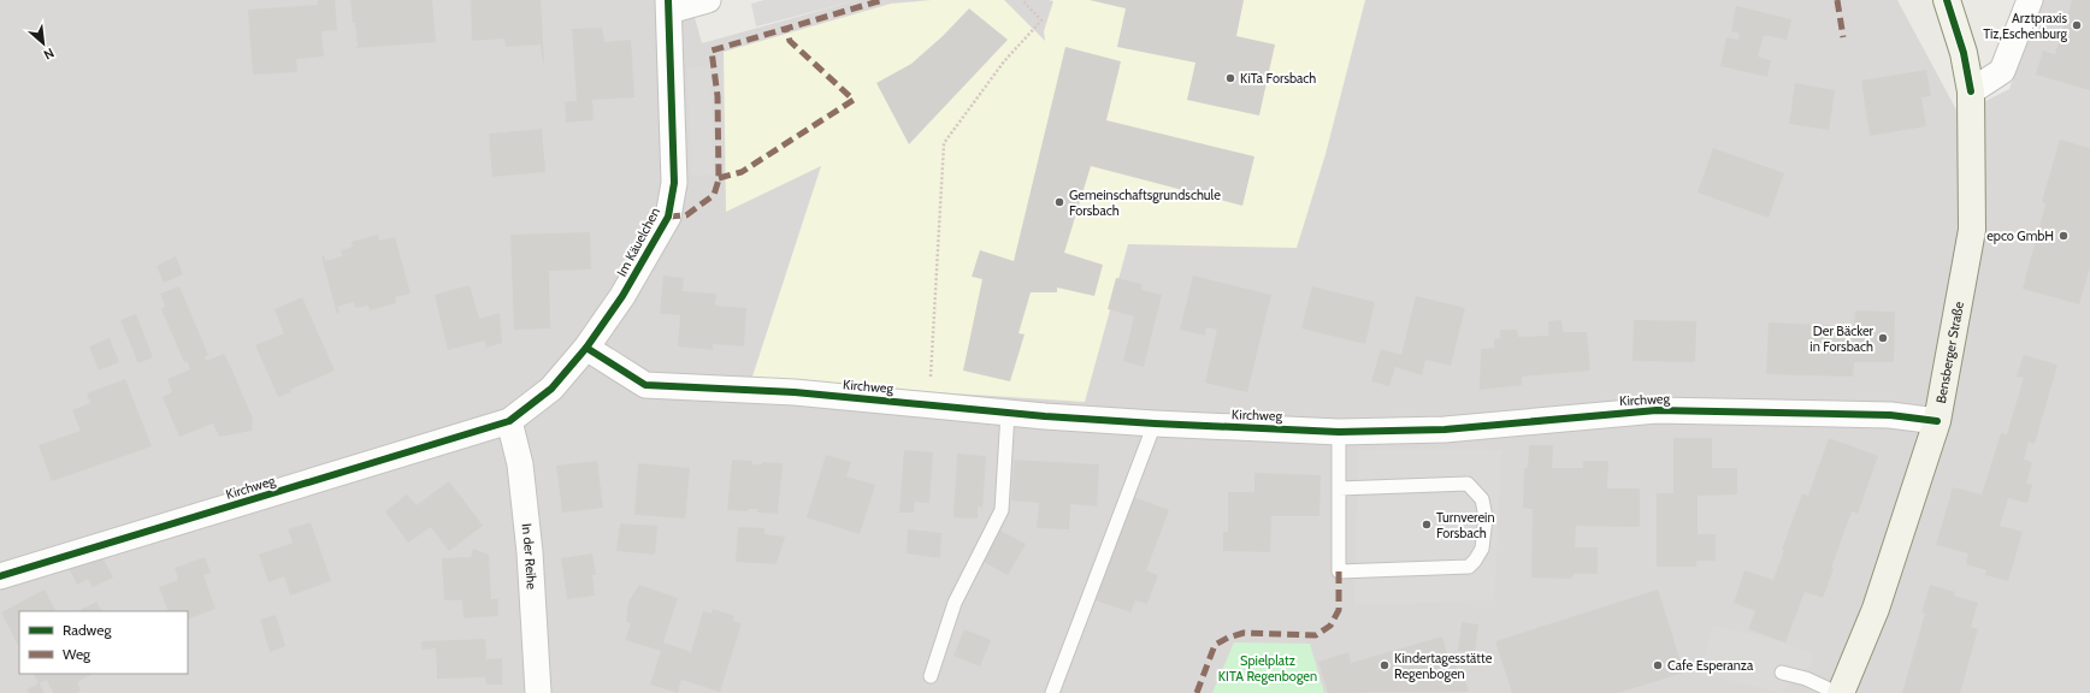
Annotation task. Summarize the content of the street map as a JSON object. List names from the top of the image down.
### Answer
{
  "streets": {
    "main road": ["Bensberger Straße"],
    "street": ["Im Käuelchen", "Kirchweg", "In der Reihe"]
  },
  "crossings": [
    ["Im Käuelchen", "Kirchweg"],
    ["Im Käuelchen", "In der Reihe"],
    ["Bensberger Straße", "Kirchweg"],
    ["Kirchweg", "In der Reihe"]
  ],
  "parks": ["Spielplatz KITA Regenbogen"],
  "places": [
    "Arztpraxis Tiz,Eschenburg",
    "KiTa Forsbach",
    "Gemeinschaftsgrundschule Forsbach",
    "epco GmbH",
    "Der Bäcker in Forsbach",
    "Turnverein Forsbach",
    "Kindertagesstätte Regenbogen",
    "Cafe Esperanza"
  ],
  "legend": ["Radweg", "Weg"],
  "north": "bottom right"
}
